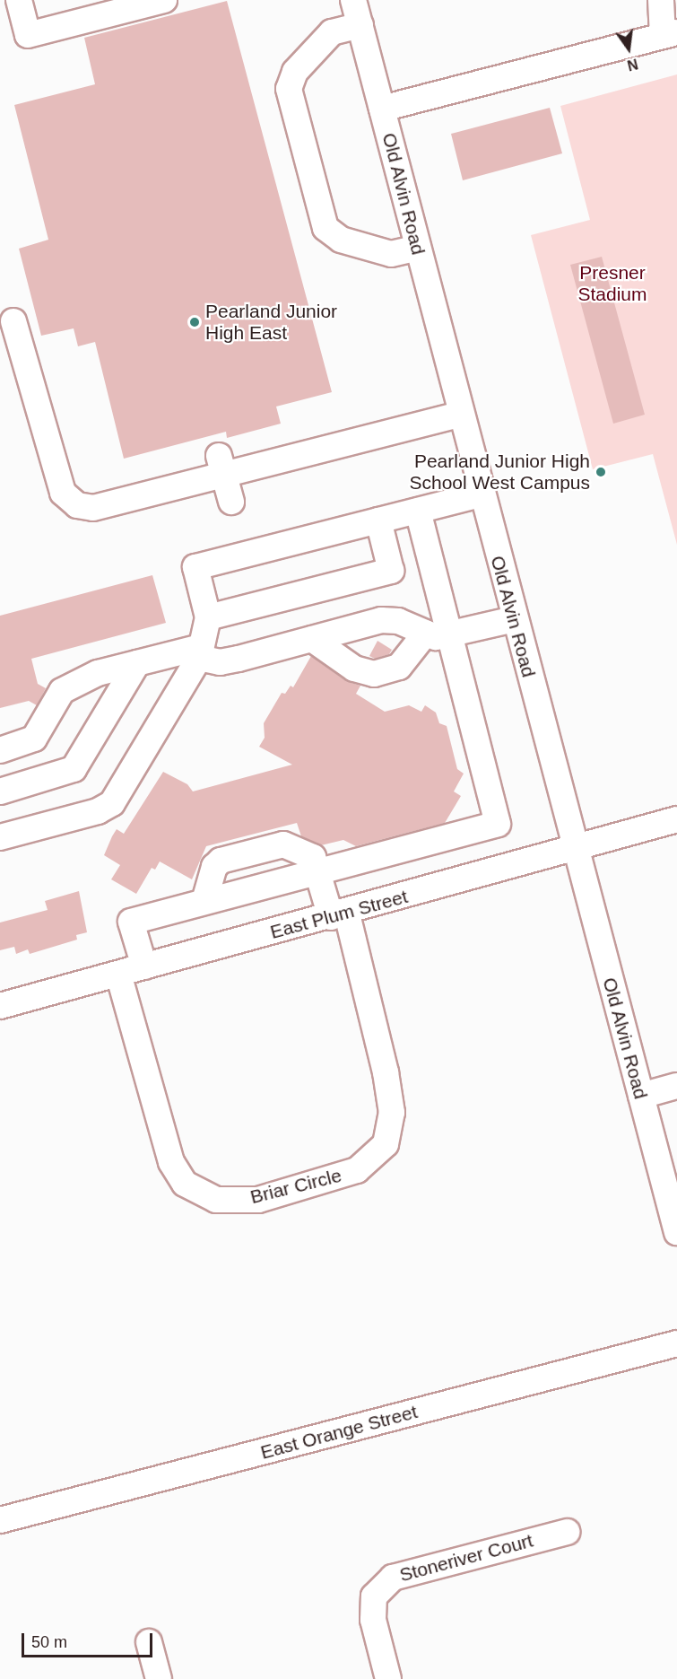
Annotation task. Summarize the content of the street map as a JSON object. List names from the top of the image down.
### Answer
{
  "streets": {
    "street": [
      "Old Alvin Road",
      "East Plum Street",
      "Briar Circle",
      "East Orange Street",
      "Stoneriver Court"
    ]
  },
  "crossings": [
    ["Old Alvin Road", "East Plum Street"],
    ["East Plum Street", "Briar Circle"]
  ],
  "parks": ["Presner Stadium"],
  "places": ["Pearland Junior High East", "Pearland Junior High School West Campus"],
  "scale_bar": "50 m",
  "north": "bottom"
}
